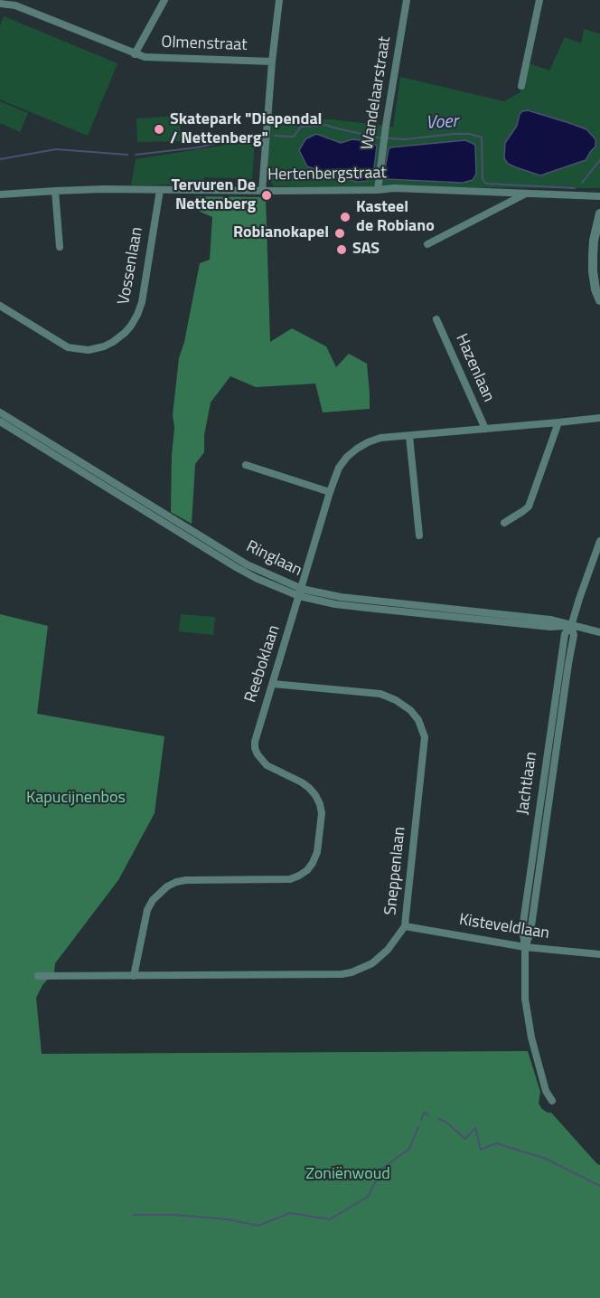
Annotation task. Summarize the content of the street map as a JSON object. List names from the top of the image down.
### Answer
{
  "streets": {
    "street": [
      "Olmenstraat",
      "Wandelaarstraat",
      "Hertenbergstraat",
      "Vossenlaan",
      "Hazenlaan",
      "Ringlaan",
      "Reeboklaan",
      "Jachtlaan",
      "Sneppenlaan",
      "Kisteveldlaan"
    ]
  },
  "crossings": [
    ["Wandelaarstraat", "Hertenbergstraat"],
    ["Hertenbergstraat", "Vossenlaan"],
    ["Hazenlaan", "Reeboklaan"],
    ["Ringlaan", "Reeboklaan"],
    ["Ringlaan", "Jachtlaan"],
    ["Reeboklaan", "Sneppenlaan"],
    ["Jachtlaan", "Kisteveldlaan"],
    ["Sneppenlaan", "Kisteveldlaan"]
  ],
  "water": ["Voer"],
  "parks": ["Kapucijnenbos", "Zoniënwoud"],
  "places": [
    "Skatepark \"Diependal / Nettenberg\"",
    "Tervuren De Nettenberg",
    "Kasteel de Robiano",
    "Robianokapel",
    "SAS"
  ]
}
